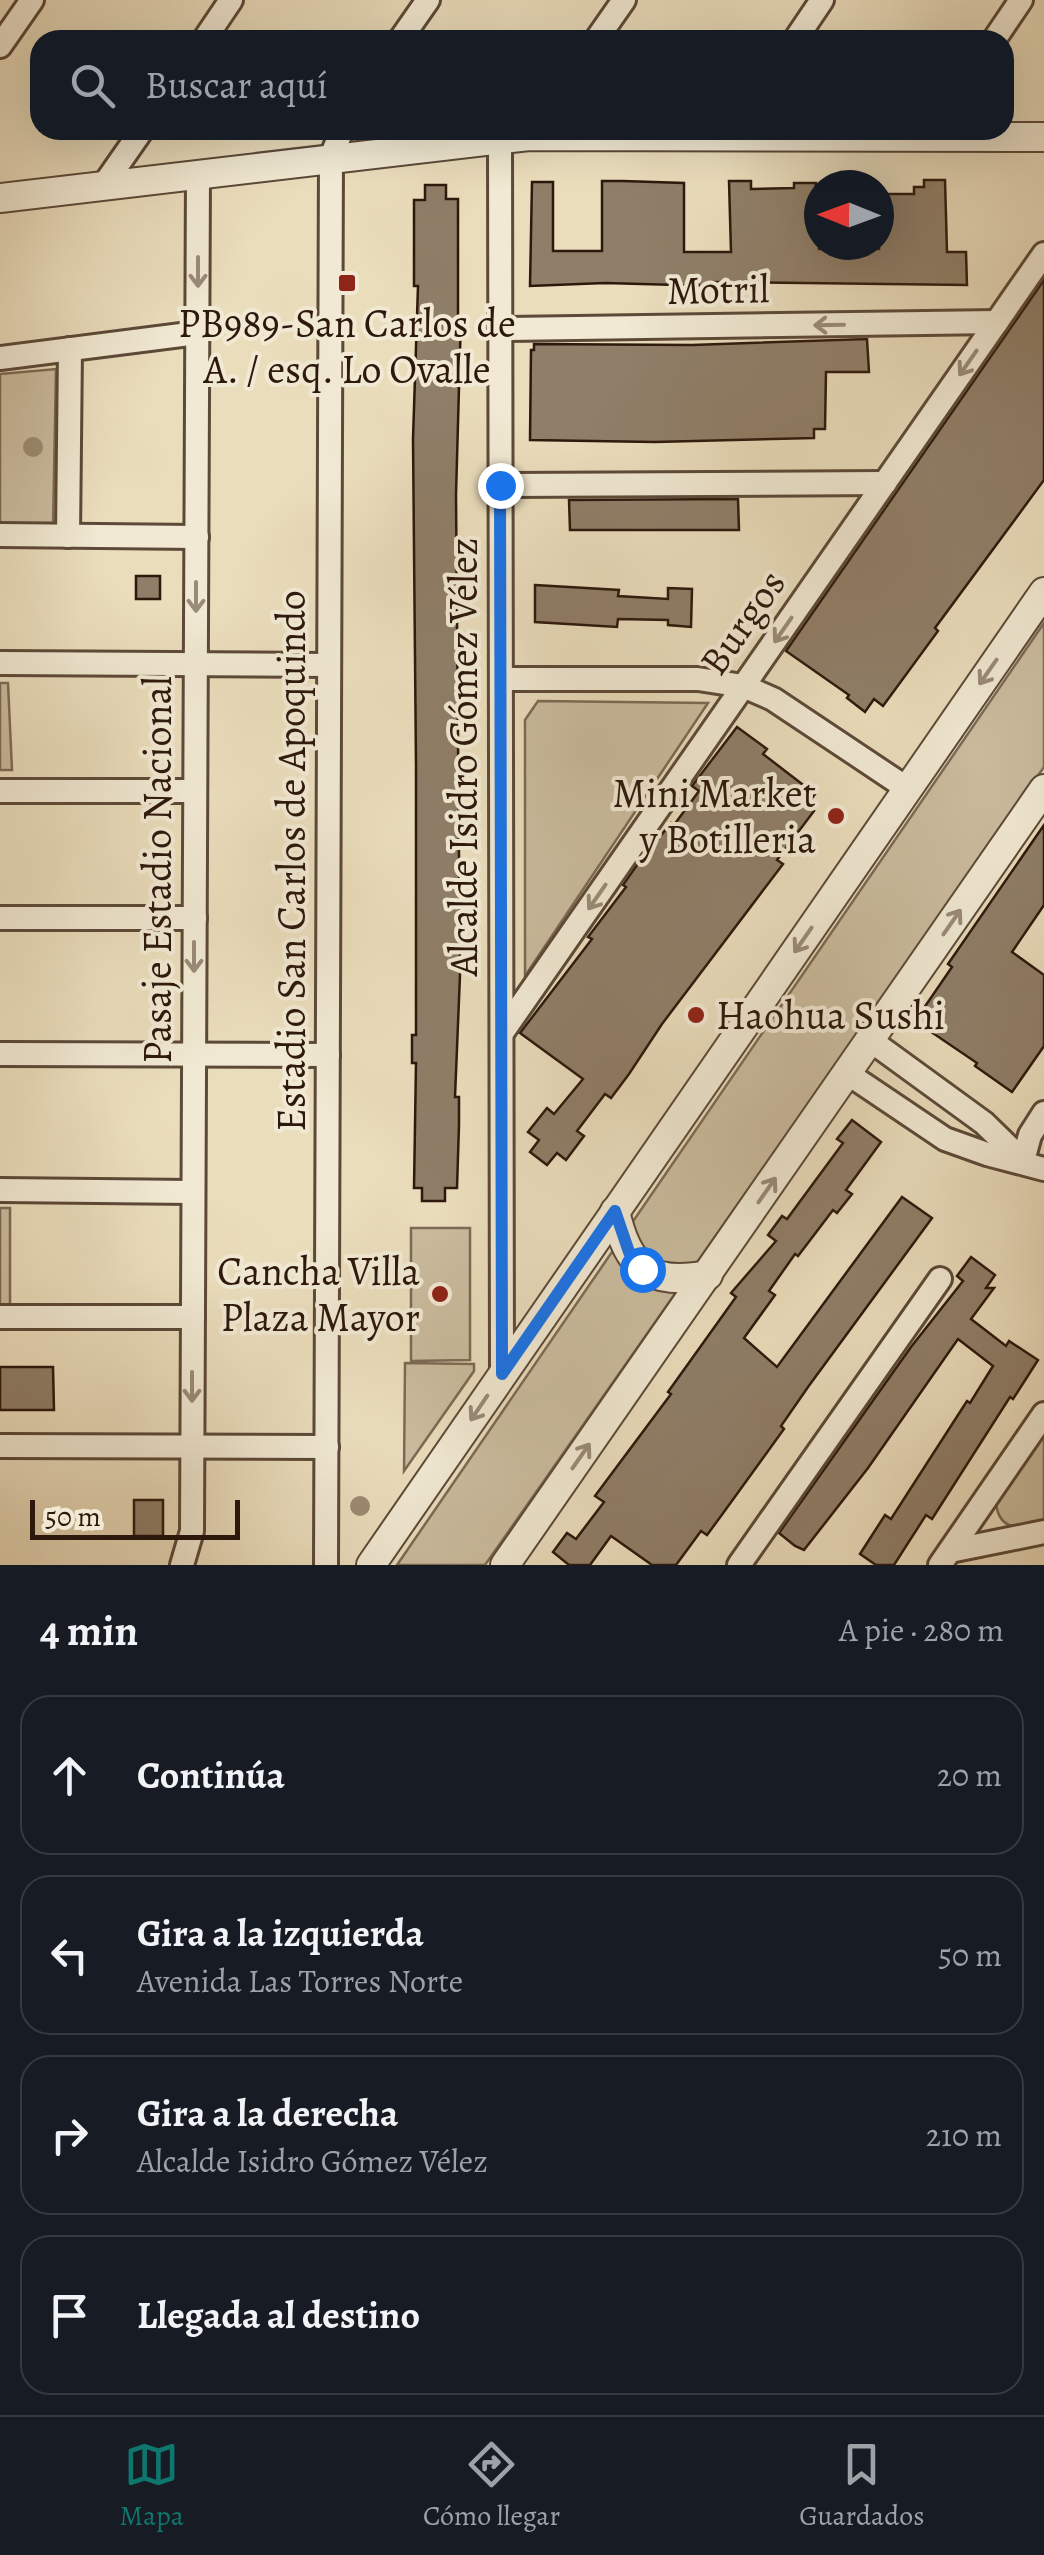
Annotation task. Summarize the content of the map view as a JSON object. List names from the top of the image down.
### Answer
{
  "streets": {
    "street": [
      "Motril",
      "Burgos",
      "Alcalde Isidro Gómez Vélez",
      "Estadio San Carlos de Apoquindo",
      "Pasaje Estadio Nacional"
    ]
  },
  "crossings": [
    ["Motril", "Burgos"],
    ["Motril", "Alcalde Isidro Gómez Vélez"],
    ["Burgos", "Alcalde Isidro Gómez Vélez"]
  ],
  "one_way": ["Pasaje Estadio Nacional"],
  "places": {
    "transit": ["PB989-San Carlos de A. / esq. Lo Ovalle"],
    "other": ["Mini Market y Botilleria", "Haohua Sushi", "Cancha Villa Plaza Mayor"]
  },
  "scale_bar": "50 m",
  "north": "left",
  "page": {
    "search": "Buscar aquí",
    "scale": "50 m",
    "heading": ["4 min", "A pie · 280 m"],
    "list": [
      ["Continúa", "20 m"],
      ["Gira a la izquierda", "Avenida Las Torres Norte", "50 m"],
      ["Gira a la derecha", "Alcalde Isidro Gómez Vélez", "210 m"],
      "Llegada al destino"
    ],
    "nav": ["Mapa", "Cómo llegar", "Guardados"]
  }
}
